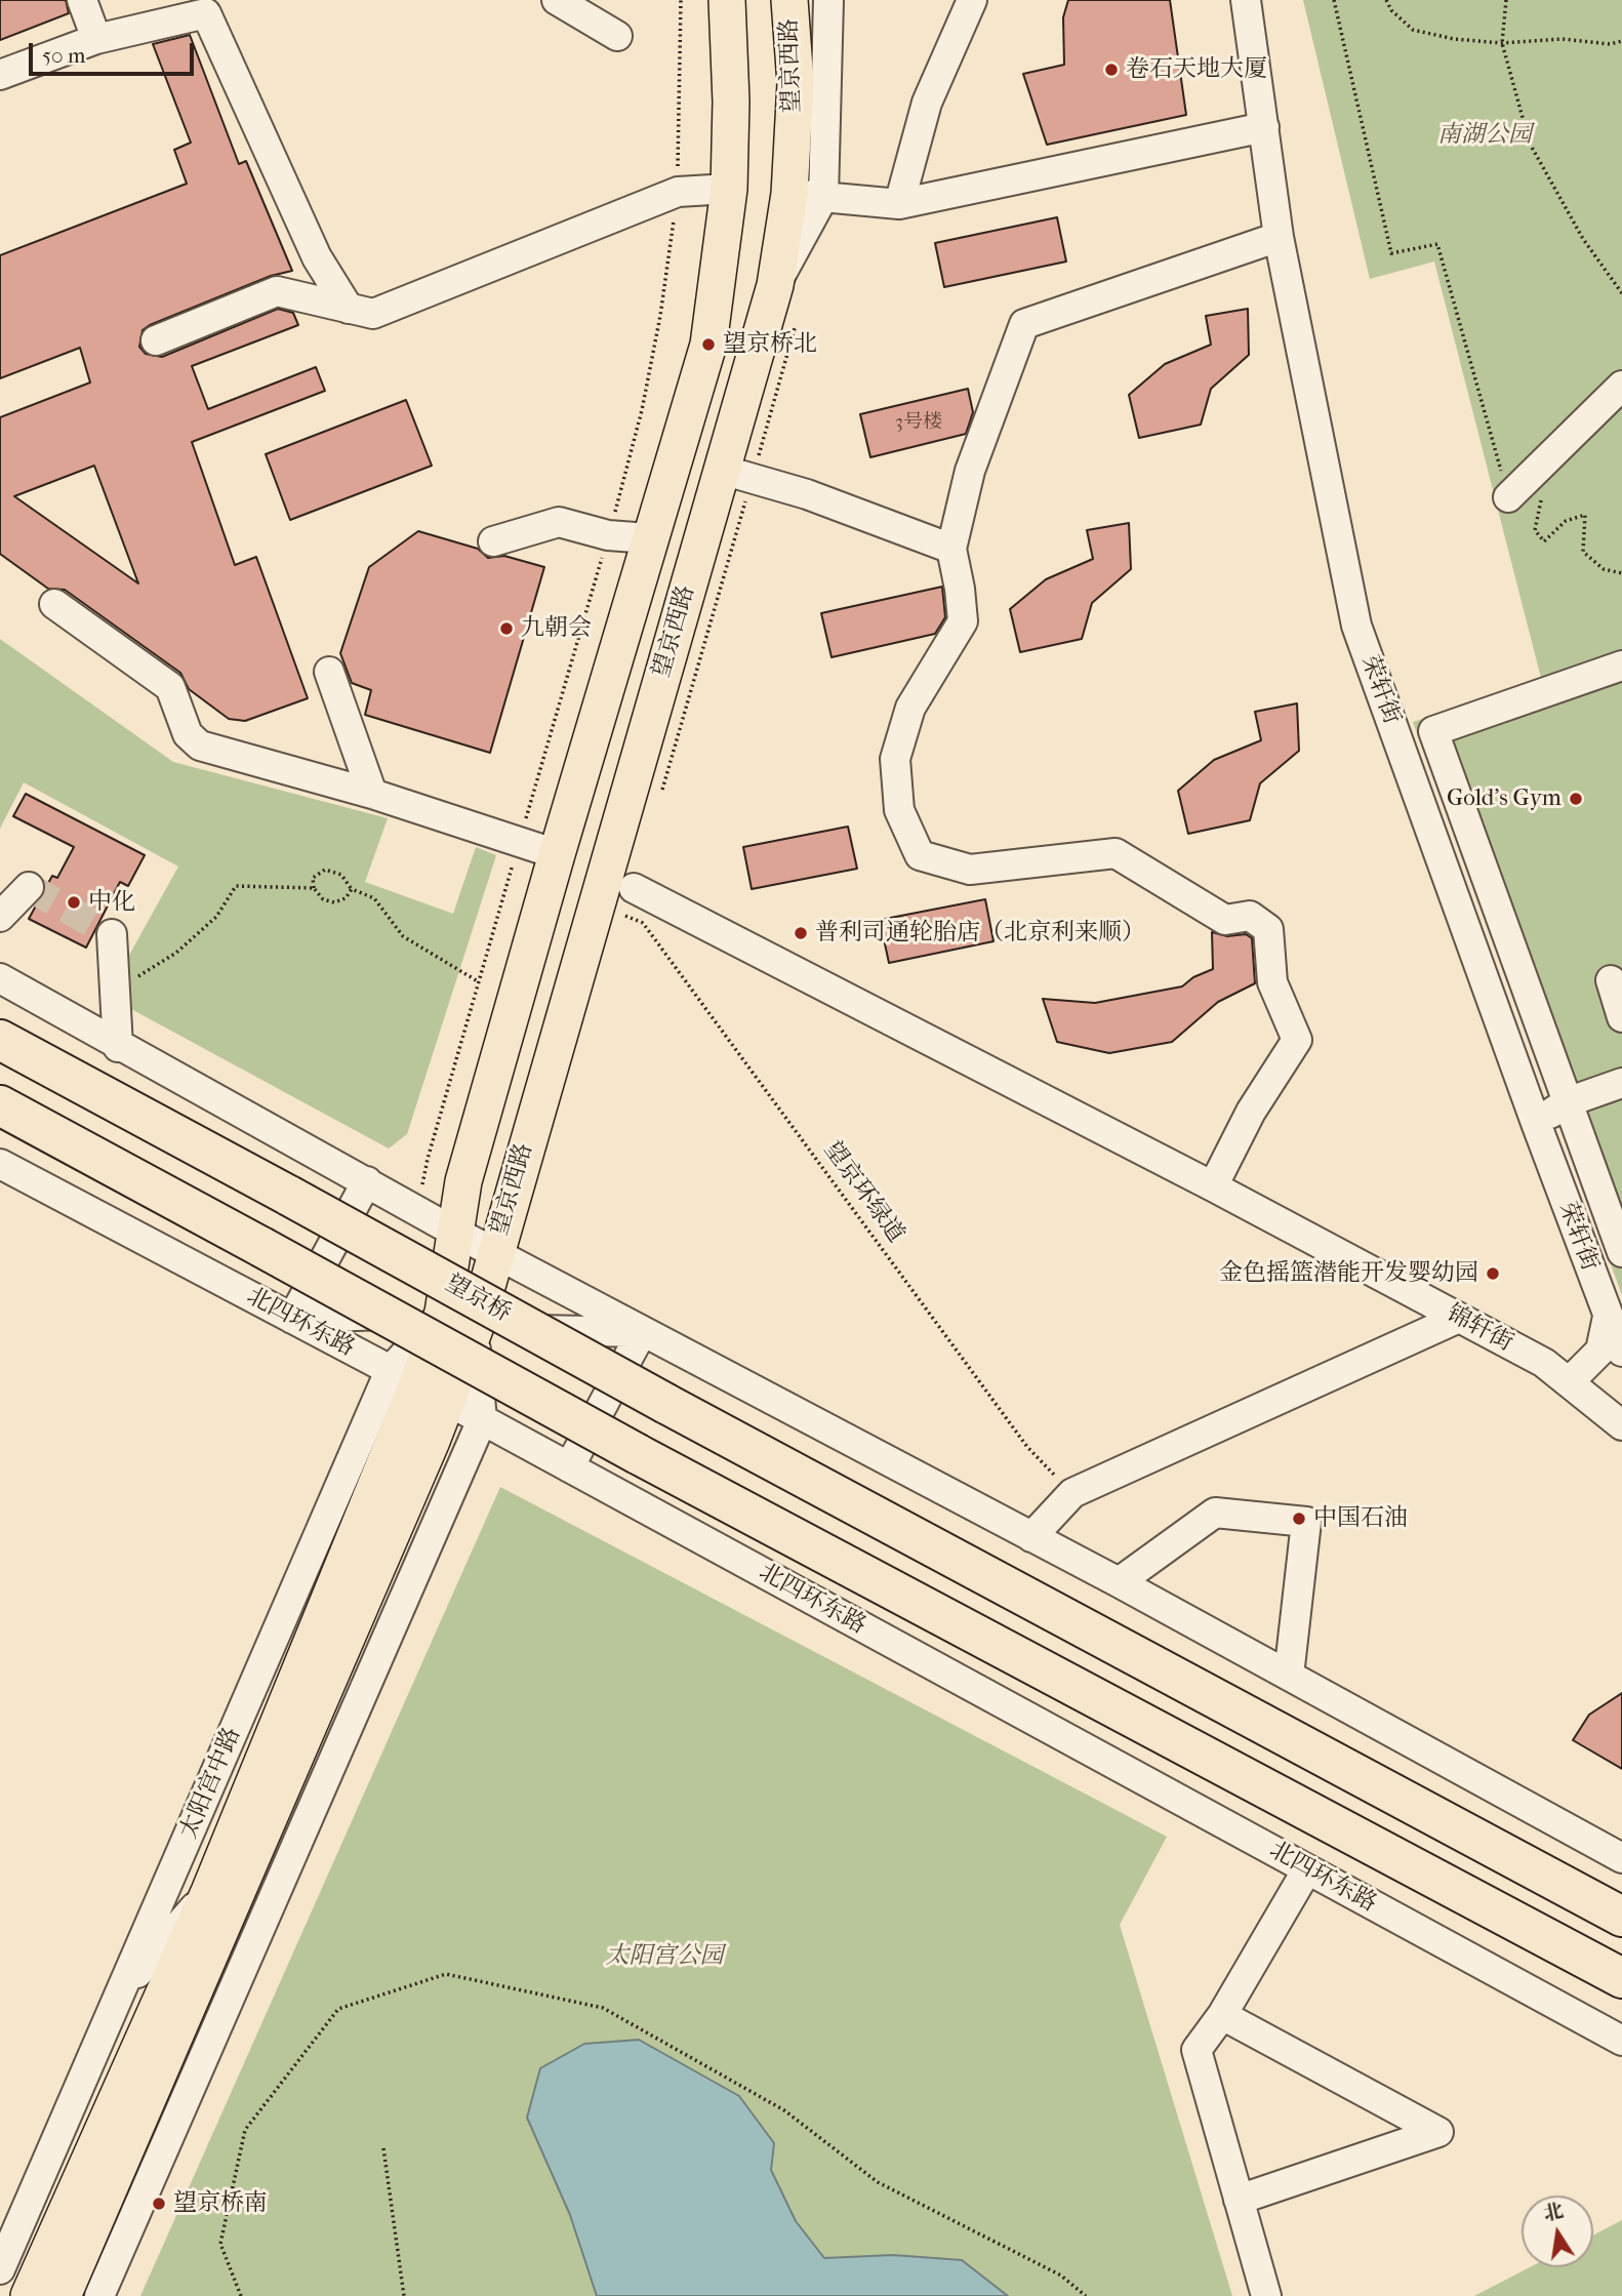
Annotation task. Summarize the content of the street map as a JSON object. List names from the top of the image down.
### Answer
{
  "streets": {
    "highway": ["望京桥", "北四环东路"],
    "main road": ["望京西路", "太阳宫中路"],
    "street": ["荣轩街", "锦轩街"],
    "path": ["望京环绿道"]
  },
  "crossings": [
    ["望京西路", "北四环东路"],
    ["望京西路", "太阳宫中路"],
    ["北四环东路", "太阳宫中路"]
  ],
  "parks": ["南湖公园", "太阳宫公园"],
  "places": [
    "卷石天地大厦",
    "望京桥北",
    "九朝会",
    "Gold's Gym",
    "中化",
    "普利司通轮胎店（北京利来顺）",
    "金色摇篮潜能开发婴幼园",
    "中国石油",
    "望京桥南"
  ],
  "house_numbers": ["3号楼"],
  "scale_bar": "50 m",
  "north": "top"
}
